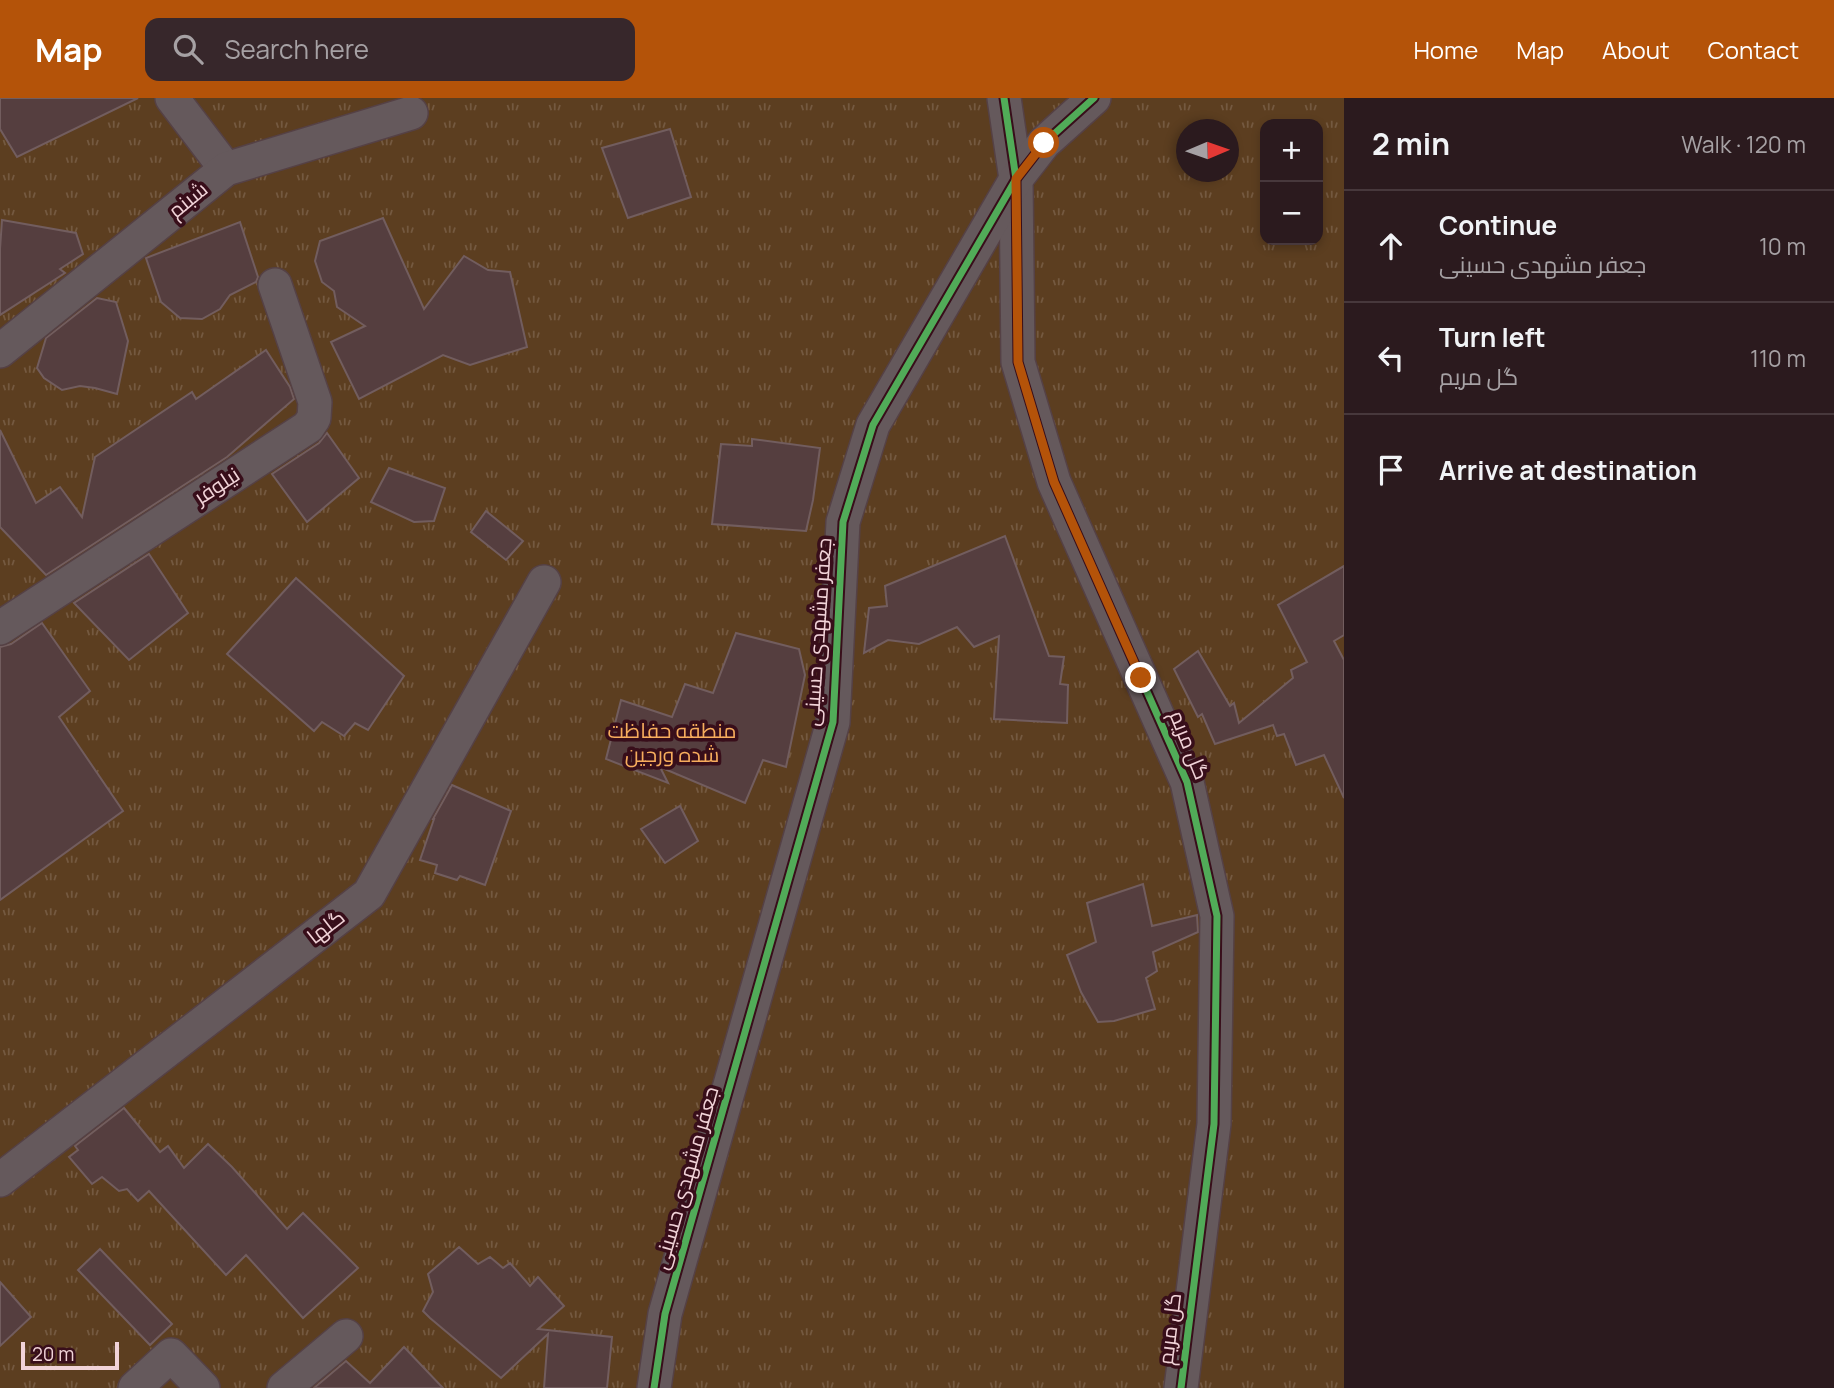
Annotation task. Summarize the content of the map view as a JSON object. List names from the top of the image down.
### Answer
{
  "streets": {
    "street": [
      "شبنم",
      "نیلوفر",
      "جعفر مشهدی حسینی",
      "گل مریم",
      "گلها"
    ]
  },
  "crossings": [
    ["جعفر مشهدی حسینی", "گل مریم"]
  ],
  "parks": ["منطقه حفاظت شده ورجین"],
  "scale_bar": "20 m",
  "north": "right",
  "page": {
    "header": "Map",
    "search": "Search here",
    "nav": [
      "Home",
      "Map",
      "About",
      "Contact"
    ],
    "heading": ["2 min", "Walk · 120 m"],
    "map_buttons": ["+", "−"],
    "list": [
      ["Continue", "جعفر مشهدی حسینی", "10 m"],
      ["Turn left", "گل مریم", "110 m"],
      "Arrive at destination"
    ],
    "scale": "20 m"
  }
}
